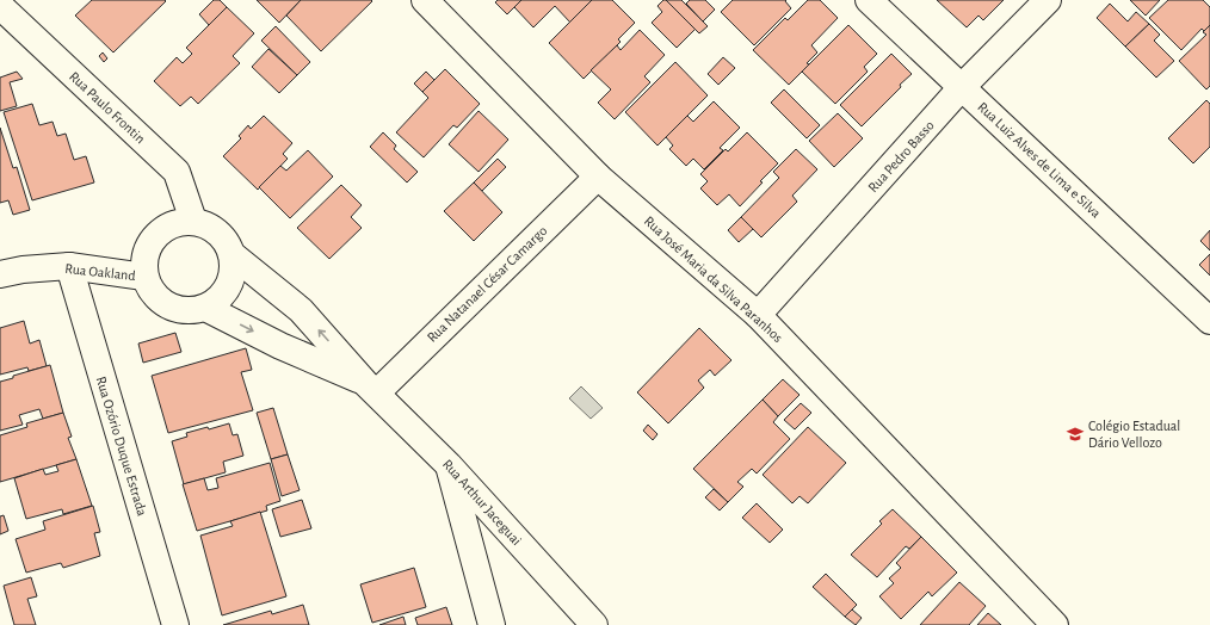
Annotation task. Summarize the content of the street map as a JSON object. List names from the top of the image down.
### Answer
{
  "streets": {
    "street": [
      "Rua Paulo Frontin",
      "Rua Pedro Basso",
      "Rua Luiz Alves de Lima e Silva",
      "Rua Oakland",
      "Rua José Maria da Silva Paranhos",
      "Rua Natanael César Camargo",
      "Rua Ozório Duque Estrada",
      "Rua Arthur Jaceguai"
    ]
  },
  "crossings": [
    ["Rua Paulo Frontin", "Rua Oakland"],
    ["Rua Paulo Frontin", "Rua Arthur Jaceguai"],
    ["Rua Pedro Basso", "Rua Luiz Alves de Lima e Silva"],
    ["Rua Pedro Basso", "Rua José Maria da Silva Paranhos"],
    ["Rua Oakland", "Rua Ozório Duque Estrada"],
    ["Rua Oakland", "Rua Arthur Jaceguai"],
    ["Rua José Maria da Silva Paranhos", "Rua Natanael César Camargo"],
    ["Rua Natanael César Camargo", "Rua Arthur Jaceguai"]
  ],
  "places": {
    "school or university": ["Colégio Estadual Dário Vellozo"]
  }
}
